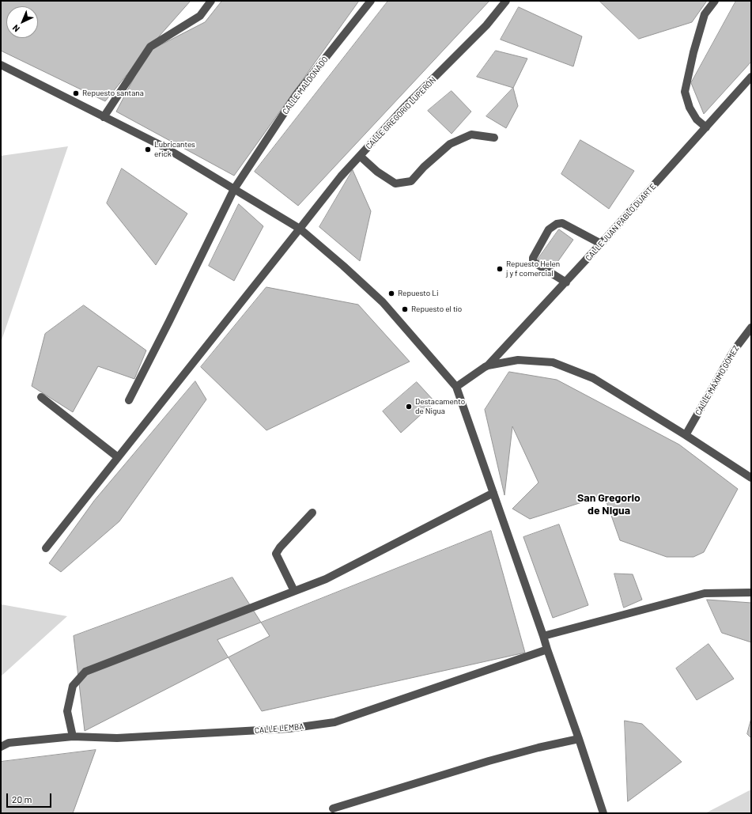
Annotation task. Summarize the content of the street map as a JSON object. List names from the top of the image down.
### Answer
{
  "streets": {
    "street": [
      "CALLE MALDONADO",
      "CALLE GREGORIO LUPERÓN",
      "CALLE JUAN PABLO DUARTE",
      "CALLE MÁXIMO GÓMEZ",
      "CALLE LEMBA"
    ]
  },
  "districts": ["San Gregorio de Nigua"],
  "places": [
    "Repuesto santana",
    "Lubricantes erick",
    "Repuesto Helen j y f comercial",
    "Repuesto Li",
    "Repuesto el tío",
    "Destacamento de Nigua"
  ],
  "scale_bar": "20 m",
  "north": "bottom left"
}
